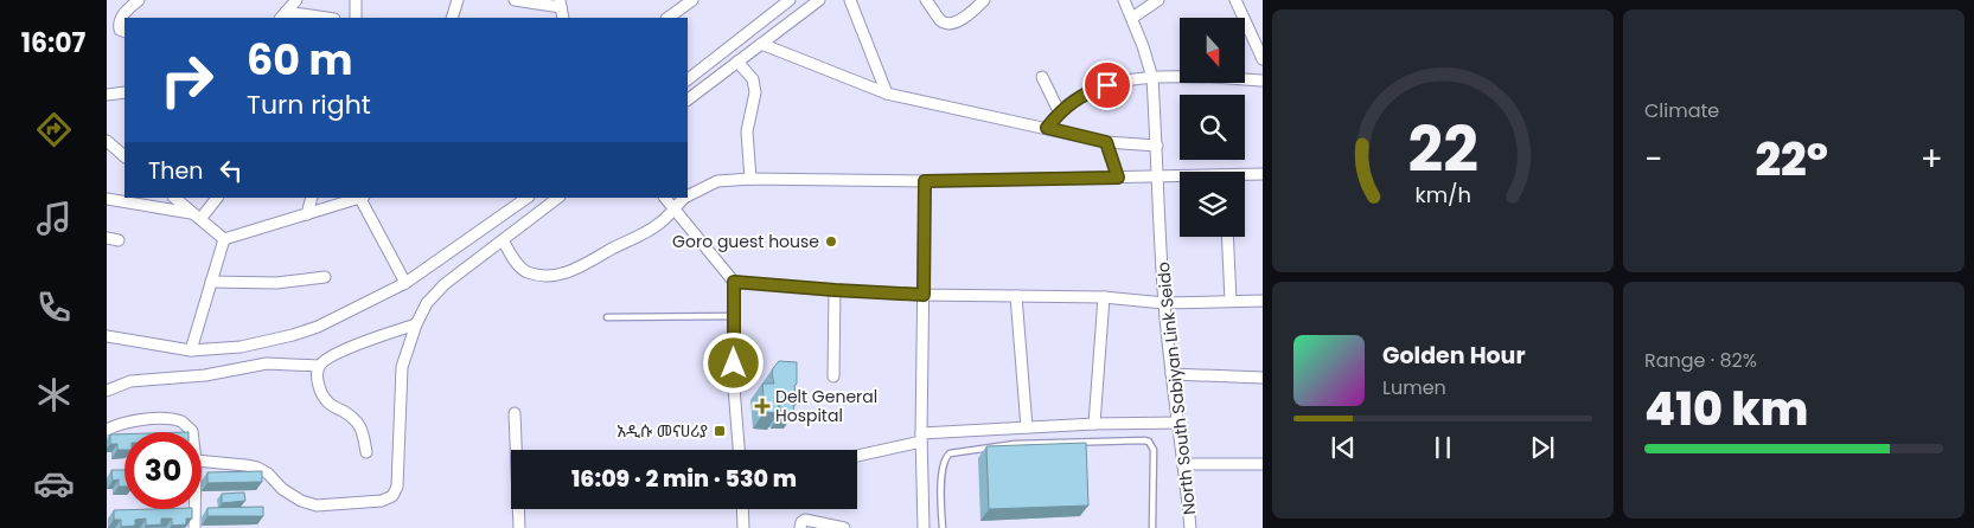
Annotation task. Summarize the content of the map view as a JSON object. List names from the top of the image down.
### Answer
{
  "streets": {
    "street": ["North South Sabiyan Link Seido"]
  },
  "places": {
    "other": ["Goro guest house"],
    "health": ["Delt General Hospital"],
    "transit": ["አዲሱ መናሀሪያ"]
  },
  "north": "bottom",
  "page": {
    "tabs": "16:07",
    "tile": [
      "Climate",
      ["Range · 82%", "410 km"]
    ],
    "turn": ["60 m", "Turn right"],
    "heat": ["−", "22°", "+"],
    "then": "Then",
    "song": ["Golden Hour", "Lumen"],
    "limit": "30",
    "trip": "16:09 · 2 min · 530 m",
    "gauge": ["22", "km/h"]
  }
}
